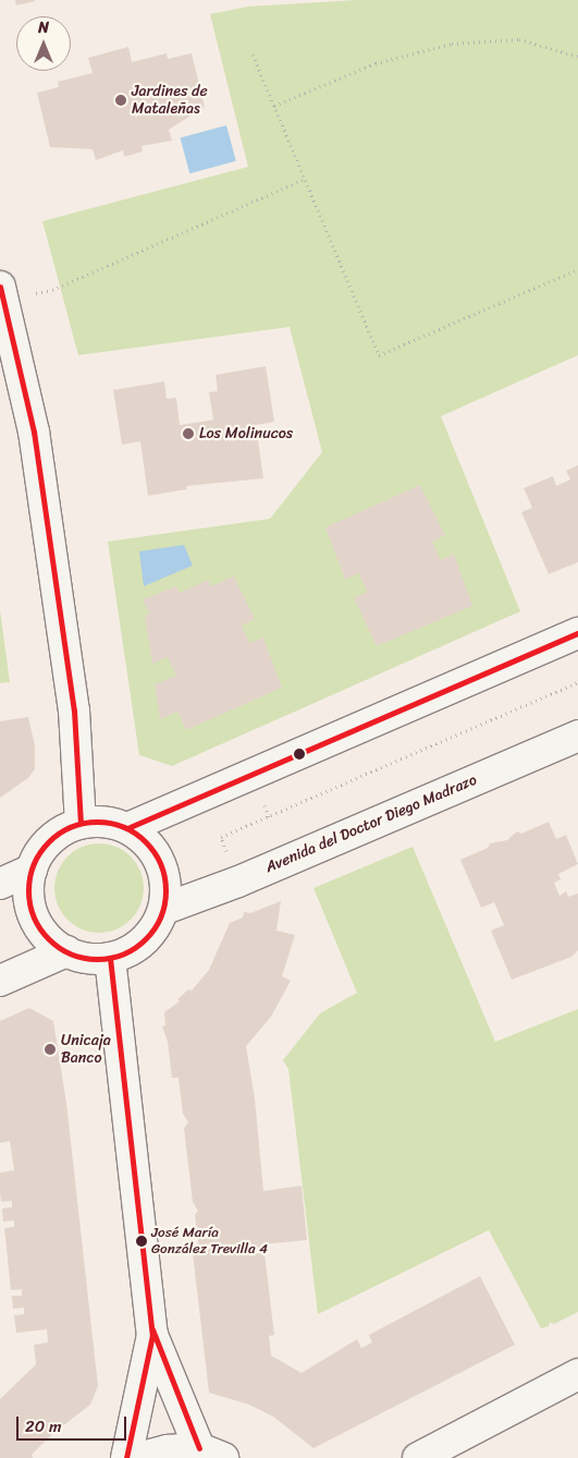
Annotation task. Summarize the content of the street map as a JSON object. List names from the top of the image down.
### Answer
{
  "streets": {
    "main road": ["Avenida del Doctor Diego Madrazo"]
  },
  "places": [
    "Jardines de Mataleñas",
    "Los Molinucos",
    "Unicaja Banco",
    "José María González Trevilla 4"
  ],
  "scale_bar": "20 m",
  "north": "top"
}
